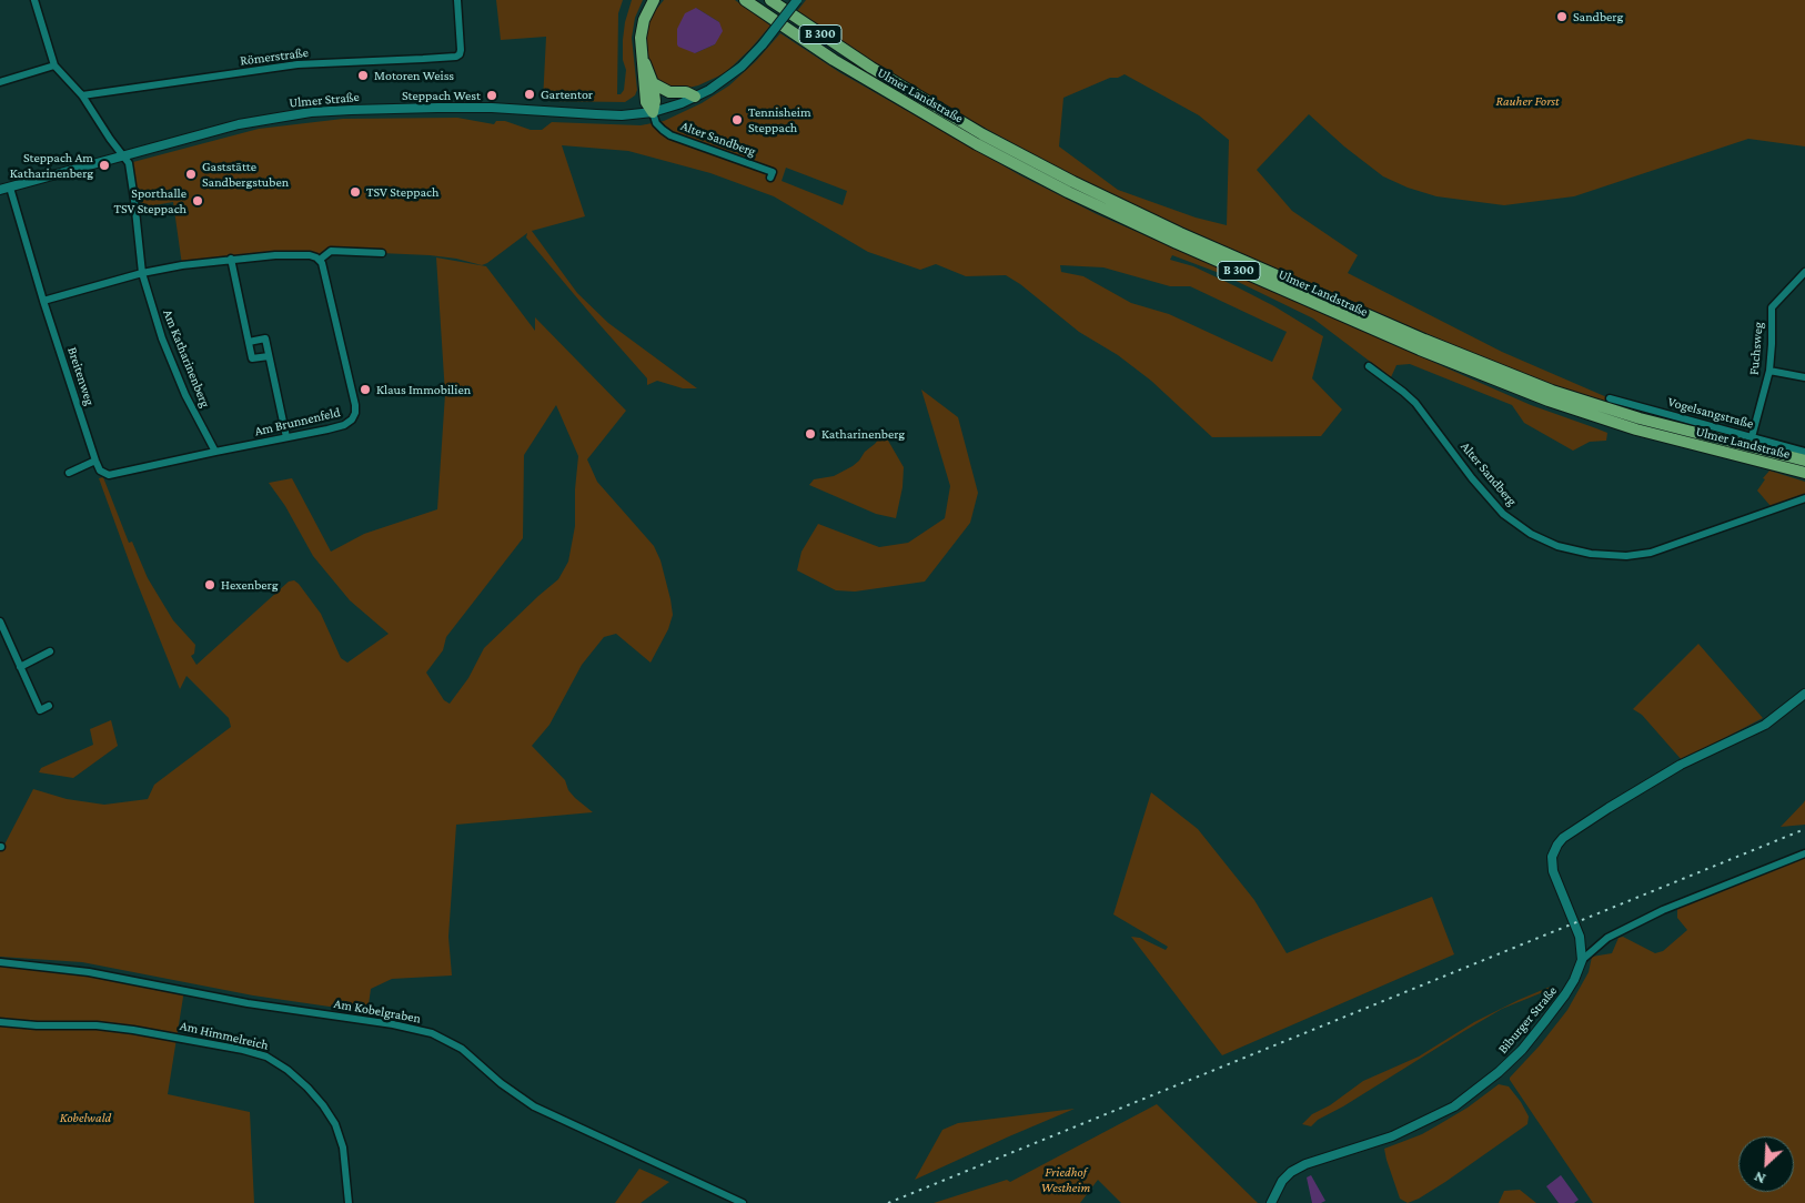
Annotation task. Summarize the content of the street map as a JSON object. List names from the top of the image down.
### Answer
{
  "streets": {
    "main road": ["B 300", "Ulmer Landstraße"],
    "street": [
      "Römerstraße",
      "Ulmer Straße",
      "Alter Sandberg",
      "Fuchsweg",
      "Am Katharinenberg",
      "Breitenweg",
      "Vogelsangstraße",
      "Am Brunnenfeld",
      "Am Kobelgraben",
      "Biburger Straße",
      "Am Himmelreich"
    ]
  },
  "crossings": [
    ["Römerstraße", "Am Katharinenberg"],
    ["Ulmer Straße", "Alter Sandberg"],
    ["Ulmer Straße", "Am Katharinenberg"],
    ["Ulmer Straße", "Breitenweg"],
    ["Fuchsweg", "Vogelsangstraße"],
    ["Am Katharinenberg", "Breitenweg"],
    ["Am Katharinenberg", "Am Brunnenfeld"],
    ["Breitenweg", "Am Brunnenfeld"]
  ],
  "parks": ["Rauher Forst", "Kobelwald", "Friedhof Westheim"],
  "places": [
    "Sandberg",
    "Motoren Weiss",
    "Gartentor",
    "Steppach West",
    "Tennisheim Steppach",
    "Steppach Am Katharinenberg",
    "Gaststätte Sandbergstuben",
    "TSV Steppach",
    "Sporthalle TSV Steppach",
    "Klaus Immobilien",
    "Katharinenberg",
    "Hexenberg"
  ],
  "north": "bottom left"
}
